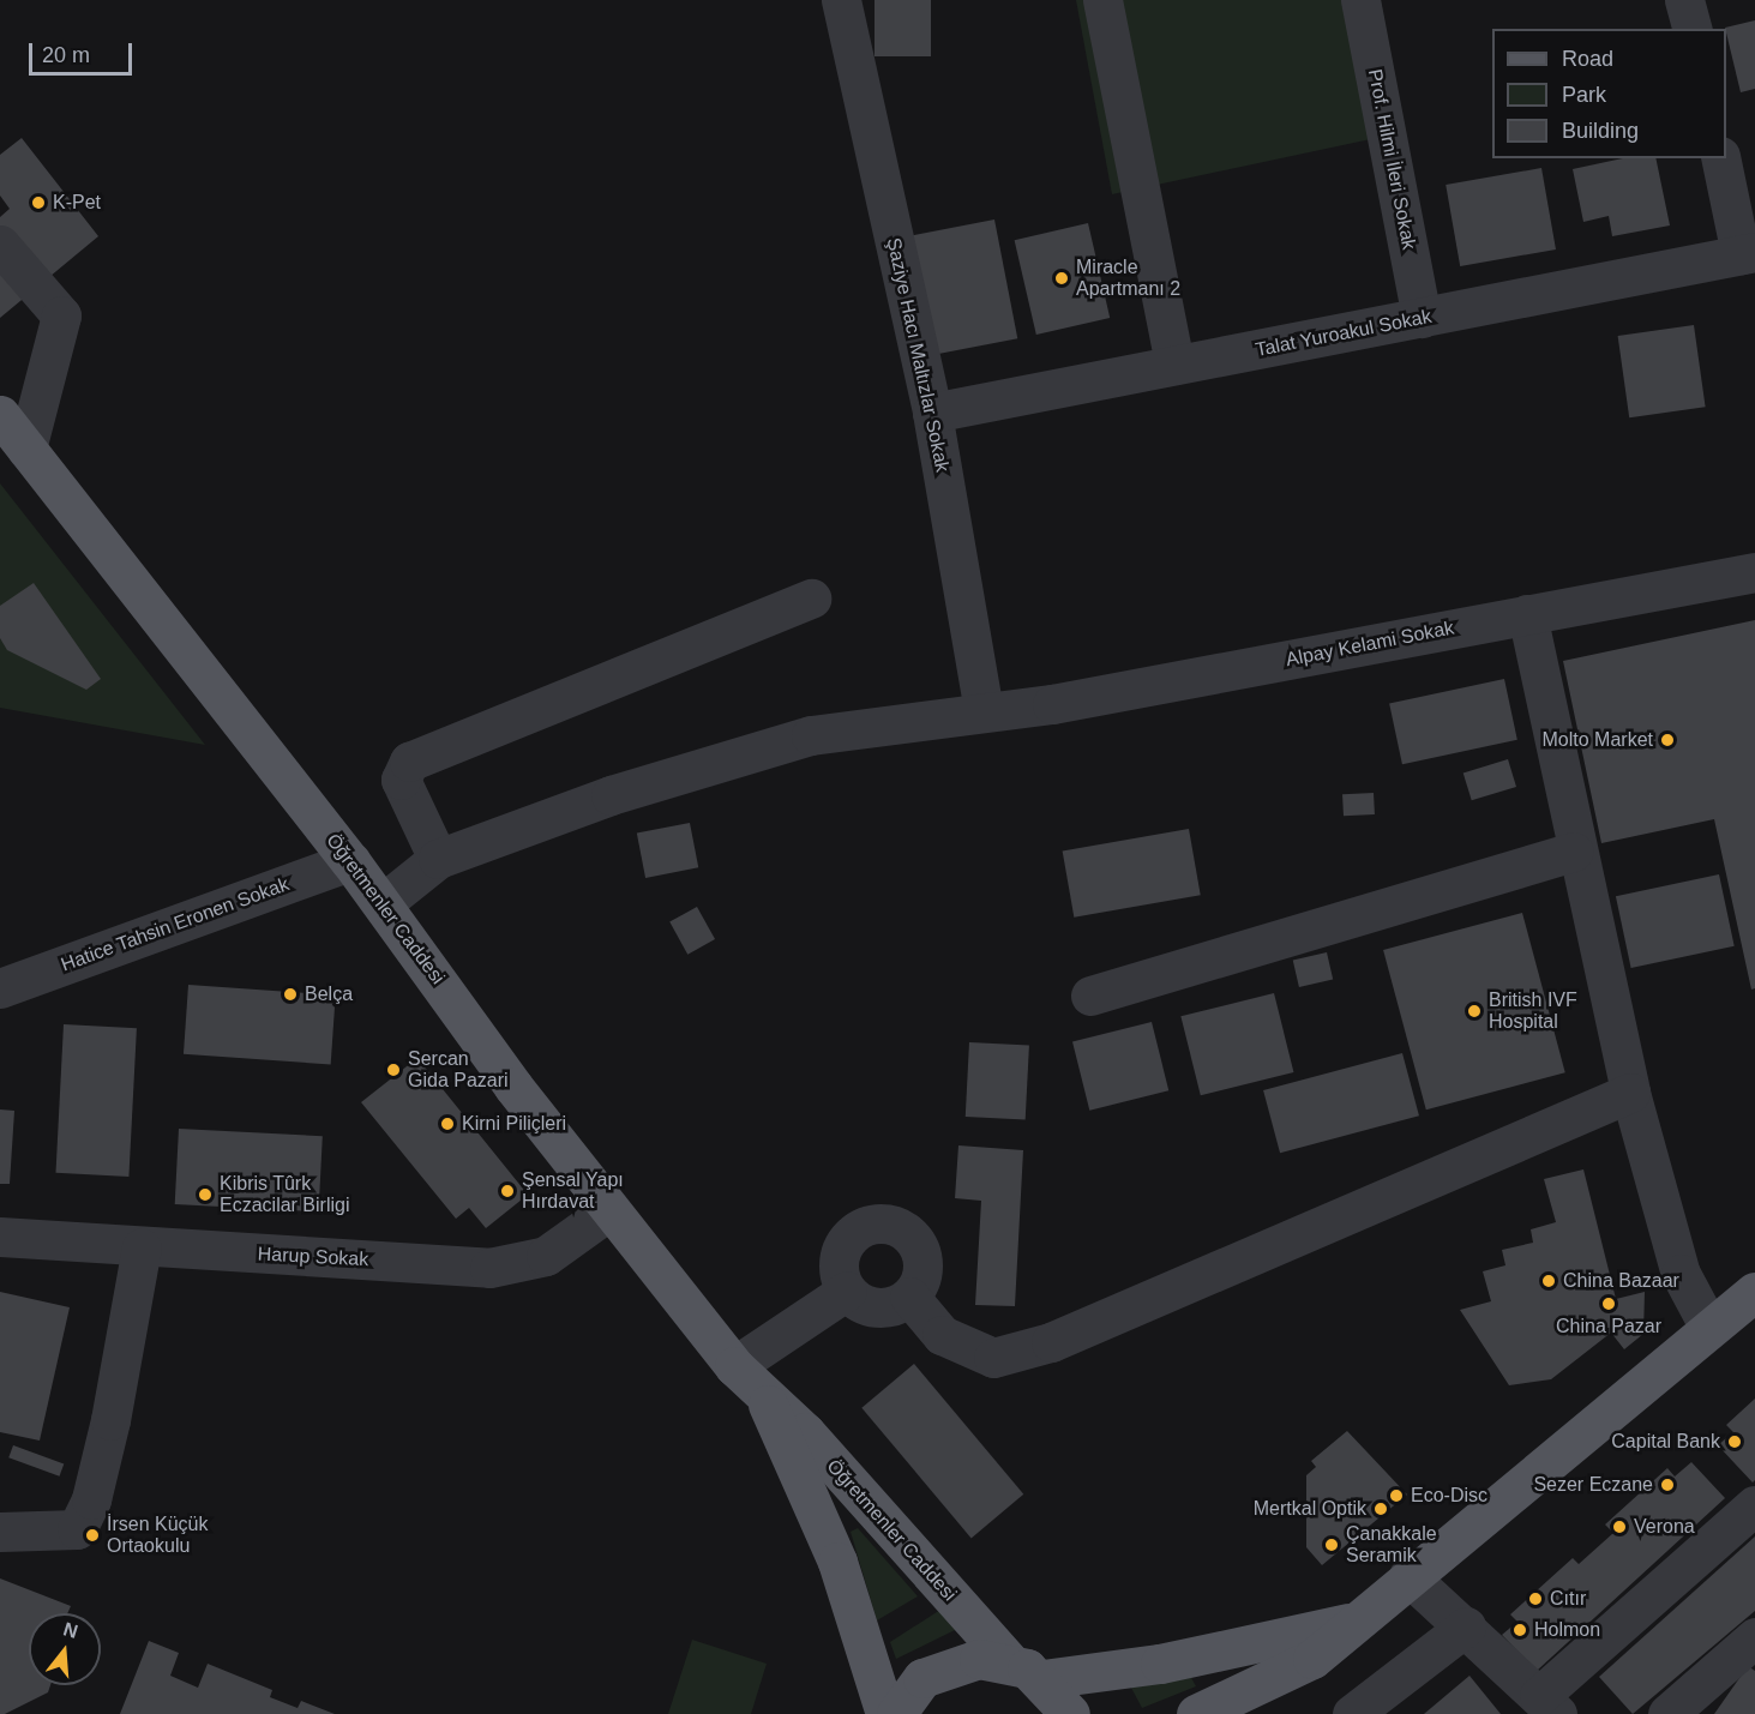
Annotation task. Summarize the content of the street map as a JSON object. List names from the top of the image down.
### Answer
{
  "streets": {
    "main road": ["Öğretmenler Caddesi"],
    "street": [
      "Prof. Hilmi İleri Sokak",
      "Talat Yuroakul Sokak",
      "Şaziye Hacı Maltızlar Sokak",
      "Alpay Kelami Sokak",
      "Hatice Tahsin Eronen Sokak",
      "Harup Sokak"
    ]
  },
  "crossings": [
    ["Prof. Hilmi İleri Sokak", "Talat Yuroakul Sokak"],
    ["Talat Yuroakul Sokak", "Şaziye Hacı Maltızlar Sokak"],
    ["Şaziye Hacı Maltızlar Sokak", "Alpay Kelami Sokak"],
    ["Alpay Kelami Sokak", "Öğretmenler Caddesi"],
    ["Öğretmenler Caddesi", "Hatice Tahsin Eronen Sokak"],
    ["Öğretmenler Caddesi", "Harup Sokak"]
  ],
  "places": [
    "K-Pet",
    "Miracle Apartmanı 2",
    "Molto Market",
    "Belça",
    "British IVF Hospital",
    "Sercan Gida Pazari",
    "Kirni Piliçleri",
    "Şensal Yapı Hırdavat",
    "Kibris Tûrk Eczacilar Birligi",
    "China Bazaar",
    "China Pazar",
    "Capital Bank",
    "Sezer Eczane",
    "Eco-Disc",
    "Mertkal Optik",
    "Verona",
    "İrsen Küçük Ortaokulu",
    "Çanakkale Seramik",
    "Cıtır",
    "Holmon"
  ],
  "legend": ["Road", "Park", "Building"],
  "scale_bar": "20 m",
  "north": "top"
}
